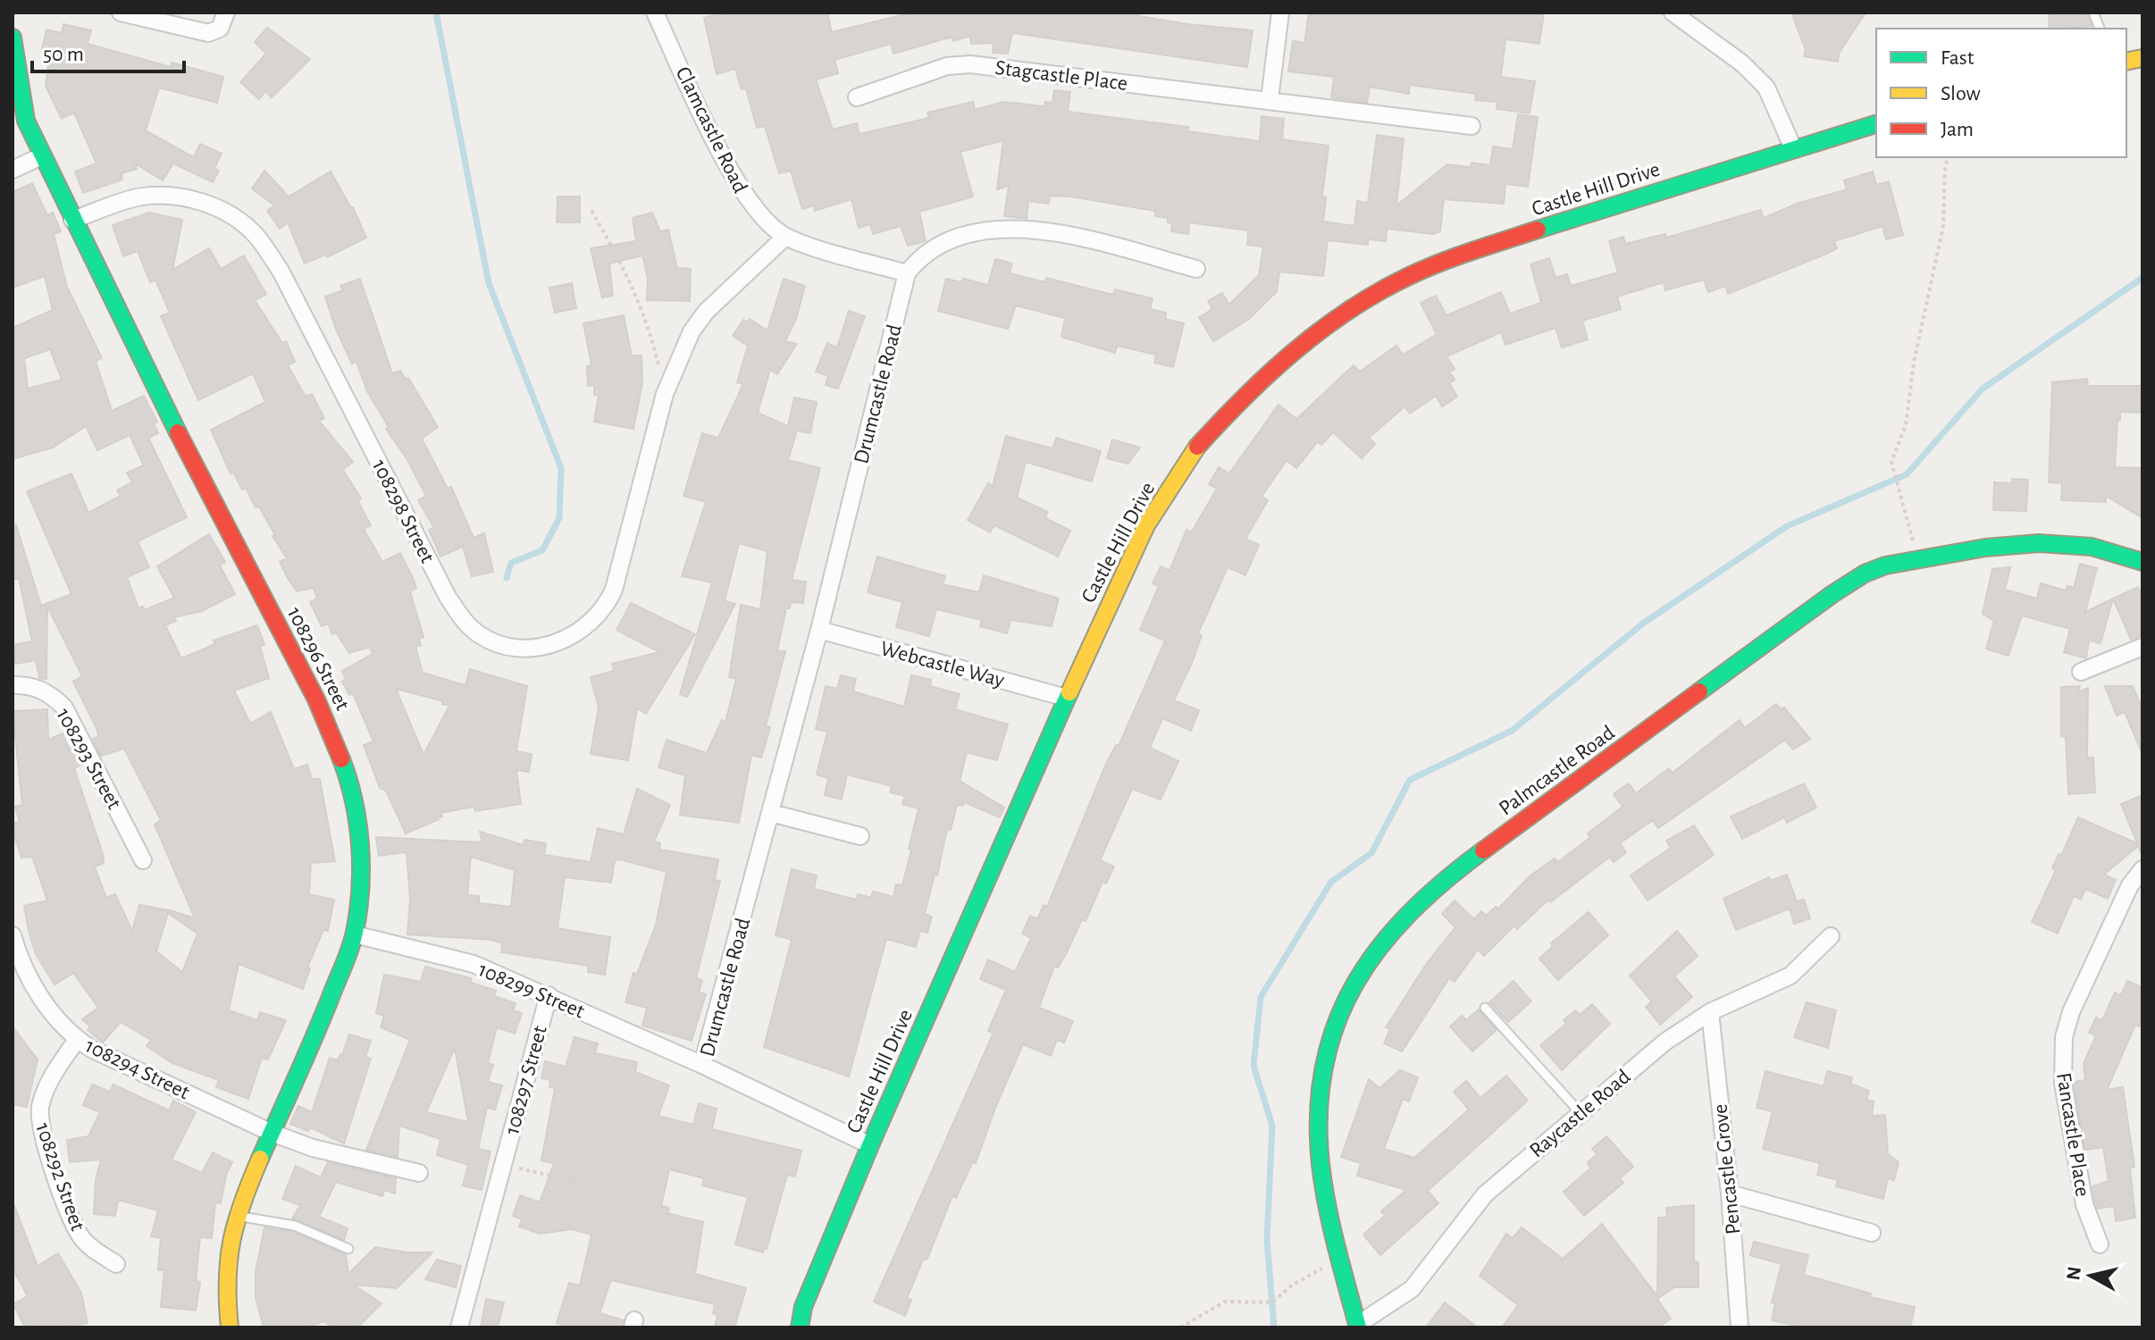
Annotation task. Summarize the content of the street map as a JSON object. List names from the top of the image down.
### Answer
{
  "streets": {
    "street": [
      "Stagcastle Place",
      "Clamcastle Road",
      "Castle Hill Drive",
      "Drumcastle Road",
      "108298 Street",
      "108296 Street",
      "Webcastle Way",
      "108293 Street",
      "Palmcastle Road",
      "108299 Street",
      "108294 Street",
      "108297 Street",
      "Raycastle Road",
      "Fancastle Place",
      "Pencastle Grove",
      "108292 Street"
    ]
  },
  "crossings": [
    ["Clamcastle Road", "Drumcastle Road"],
    ["Clamcastle Road", "108298 Street"],
    ["Castle Hill Drive", "Drumcastle Road"],
    ["Castle Hill Drive", "Webcastle Way"],
    ["Drumcastle Road", "Webcastle Way"],
    ["Drumcastle Road", "108299 Street"],
    ["108298 Street", "108296 Street"],
    ["108296 Street", "108299 Street"],
    ["108296 Street", "108294 Street"],
    ["Palmcastle Road", "Raycastle Road"],
    ["108299 Street", "108297 Street"],
    ["108294 Street", "108292 Street"],
    ["Raycastle Road", "Pencastle Grove"]
  ],
  "legend": ["Fast", "Slow", "Jam"],
  "scale_bar": "50 m",
  "north": "left"
}
